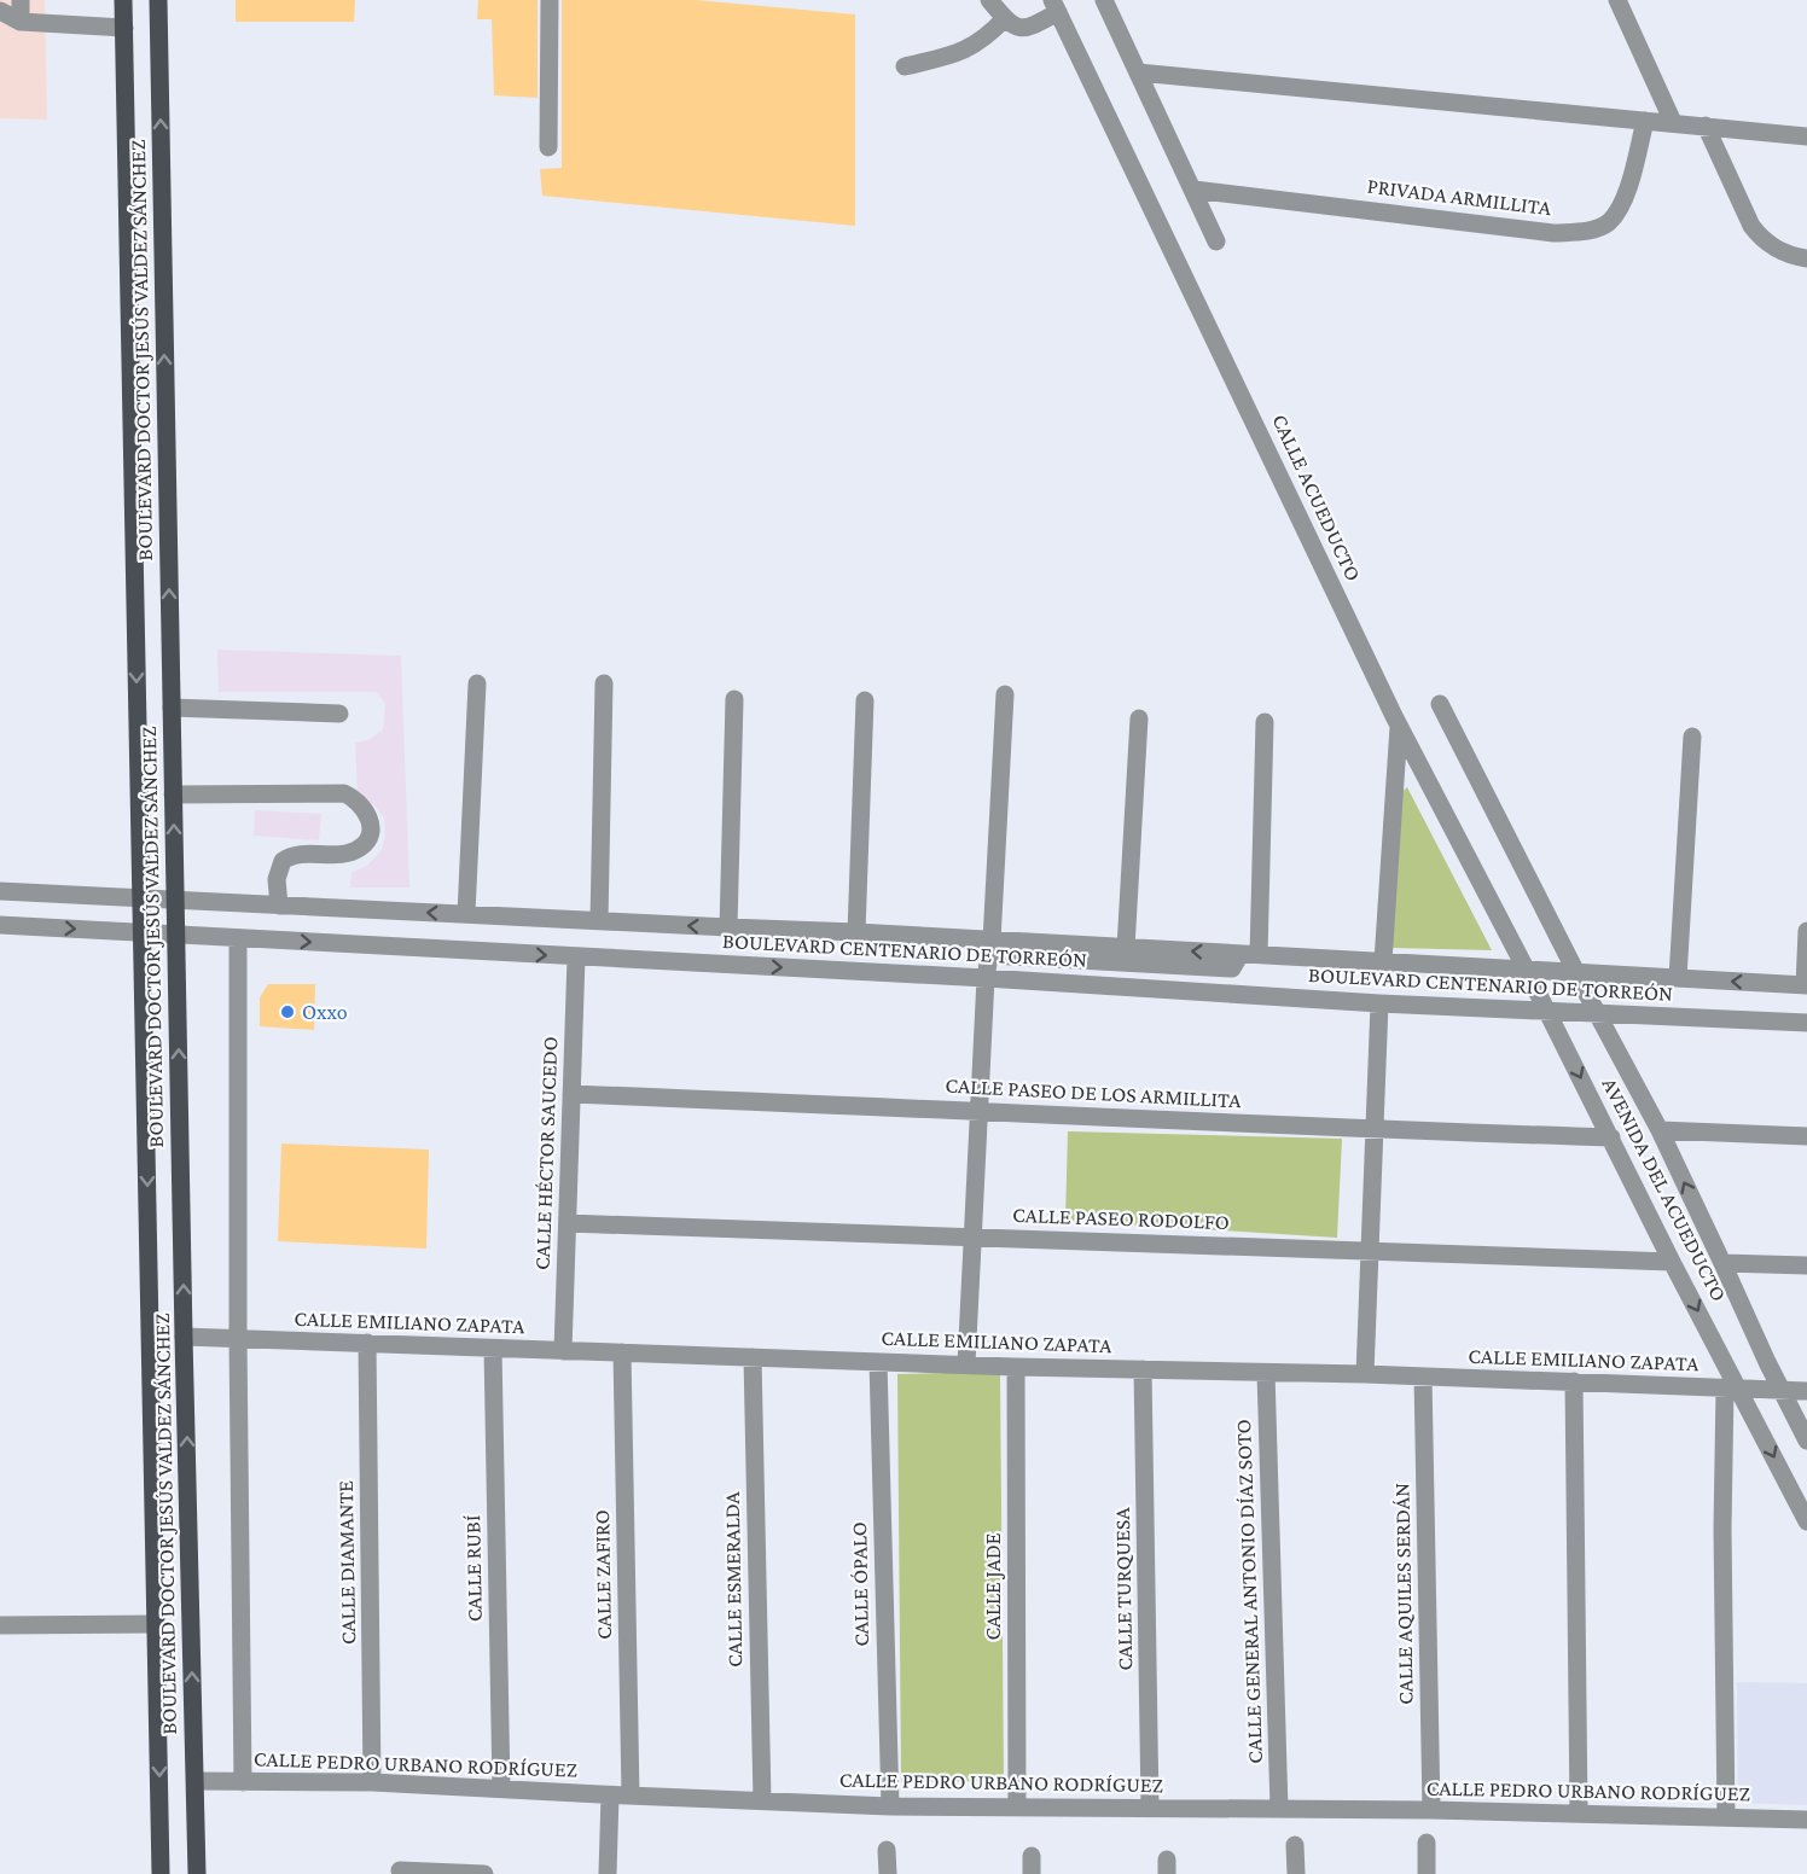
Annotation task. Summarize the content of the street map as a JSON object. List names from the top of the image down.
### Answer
{
  "streets": {
    "main road": ["BOULEVARD DOCTOR JESÚS VALDEZ SÁNCHEZ"],
    "street": [
      "PRIVADA ARMILLITA",
      "CALLE ACUEDUCTO",
      "BOULEVARD CENTENARIO DE TORREÓN",
      "CALLE PASEO DE LOS ARMILLITA",
      "CALLE HÉCTOR SAUCEDO",
      "AVENIDA DEL ACUEDUCTO",
      "CALLE PASEO RODOLFO",
      "CALLE EMILIANO ZAPATA",
      "CALLE DIAMANTE",
      "CALLE RUBÍ",
      "CALLE ZAFIRO",
      "CALLE ESMERALDA",
      "CALLE ÓPALO",
      "CALLE JADE",
      "CALLE TURQUESA",
      "CALLE GENERAL ANTONIO DÍAZ SOTO",
      "CALLE AQUILES SERDÁN",
      "CALLE PEDRO URBANO RODRÍGUEZ"
    ]
  },
  "crossings": [
    ["BOULEVARD DOCTOR JESÚS VALDEZ SÁNCHEZ", "BOULEVARD CENTENARIO DE TORREÓN"],
    ["BOULEVARD DOCTOR JESÚS VALDEZ SÁNCHEZ", "CALLE EMILIANO ZAPATA"],
    ["BOULEVARD DOCTOR JESÚS VALDEZ SÁNCHEZ", "CALLE PEDRO URBANO RODRÍGUEZ"],
    ["CALLE ACUEDUCTO", "BOULEVARD CENTENARIO DE TORREÓN"],
    ["CALLE ACUEDUCTO", "AVENIDA DEL ACUEDUCTO"],
    ["BOULEVARD CENTENARIO DE TORREÓN", "CALLE HÉCTOR SAUCEDO"],
    ["BOULEVARD CENTENARIO DE TORREÓN", "AVENIDA DEL ACUEDUCTO"],
    ["CALLE PASEO DE LOS ARMILLITA", "CALLE HÉCTOR SAUCEDO"],
    ["CALLE PASEO DE LOS ARMILLITA", "AVENIDA DEL ACUEDUCTO"],
    ["CALLE HÉCTOR SAUCEDO", "CALLE PASEO RODOLFO"],
    ["CALLE HÉCTOR SAUCEDO", "CALLE EMILIANO ZAPATA"],
    ["AVENIDA DEL ACUEDUCTO", "CALLE PASEO RODOLFO"],
    ["AVENIDA DEL ACUEDUCTO", "CALLE EMILIANO ZAPATA"],
    ["CALLE EMILIANO ZAPATA", "CALLE DIAMANTE"],
    ["CALLE EMILIANO ZAPATA", "CALLE RUBÍ"],
    ["CALLE EMILIANO ZAPATA", "CALLE ZAFIRO"],
    ["CALLE EMILIANO ZAPATA", "CALLE ESMERALDA"],
    ["CALLE EMILIANO ZAPATA", "CALLE ÓPALO"],
    ["CALLE EMILIANO ZAPATA", "CALLE JADE"],
    ["CALLE EMILIANO ZAPATA", "CALLE TURQUESA"],
    ["CALLE EMILIANO ZAPATA", "CALLE GENERAL ANTONIO DÍAZ SOTO"],
    ["CALLE EMILIANO ZAPATA", "CALLE AQUILES SERDÁN"],
    ["CALLE DIAMANTE", "CALLE PEDRO URBANO RODRÍGUEZ"],
    ["CALLE RUBÍ", "CALLE PEDRO URBANO RODRÍGUEZ"],
    ["CALLE ZAFIRO", "CALLE PEDRO URBANO RODRÍGUEZ"],
    ["CALLE ESMERALDA", "CALLE PEDRO URBANO RODRÍGUEZ"],
    ["CALLE ÓPALO", "CALLE PEDRO URBANO RODRÍGUEZ"],
    ["CALLE JADE", "CALLE PEDRO URBANO RODRÍGUEZ"],
    ["CALLE TURQUESA", "CALLE PEDRO URBANO RODRÍGUEZ"],
    ["CALLE GENERAL ANTONIO DÍAZ SOTO", "CALLE PEDRO URBANO RODRÍGUEZ"],
    ["CALLE AQUILES SERDÁN", "CALLE PEDRO URBANO RODRÍGUEZ"]
  ],
  "places": ["Oxxo"]
}
